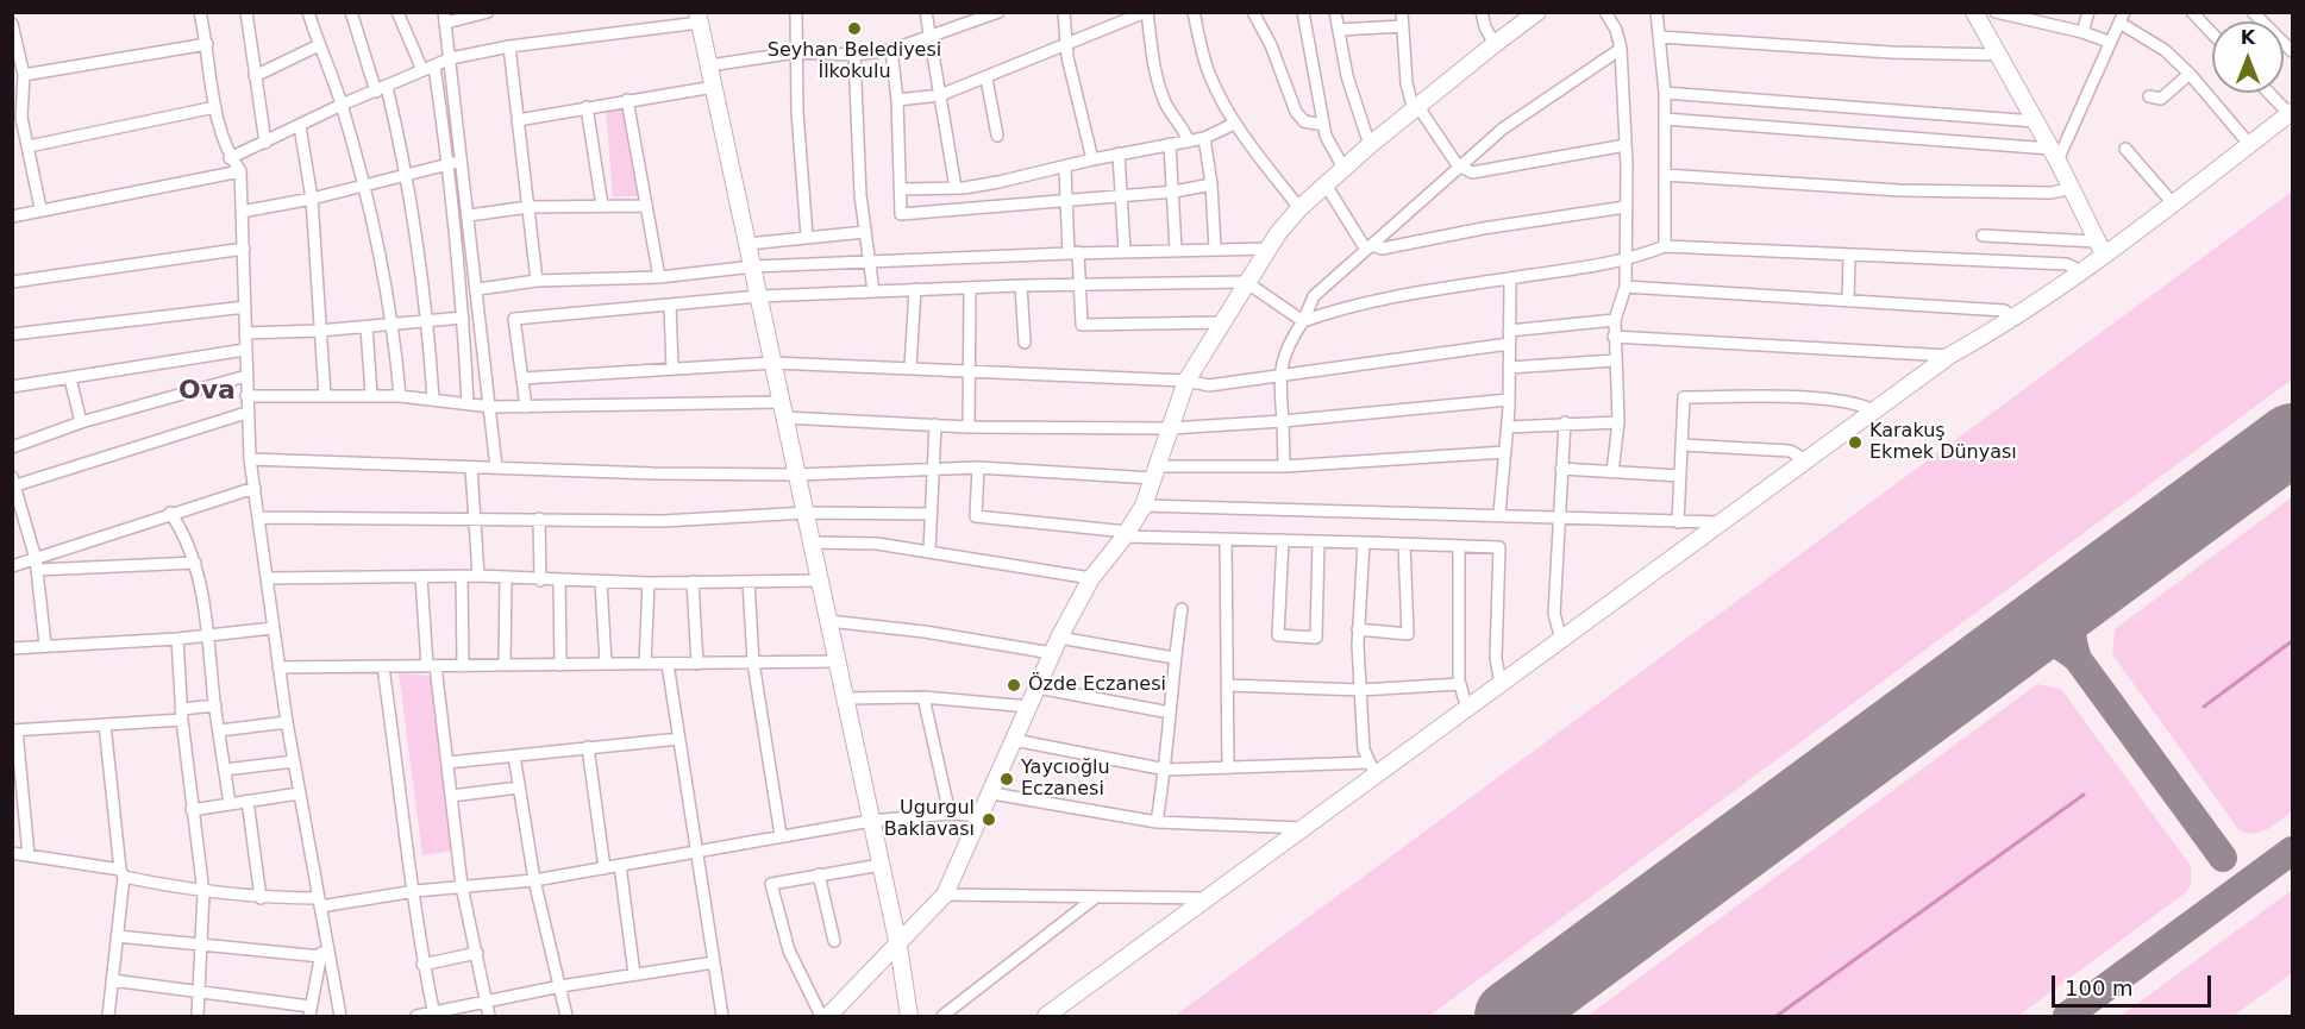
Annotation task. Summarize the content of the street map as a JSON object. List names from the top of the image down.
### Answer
{
  "districts": ["Ova"],
  "places": [
    "Seyhan Belediyesi İlkokulu",
    "Karakuş Ekmek Dünyası",
    "Özde Eczanesi",
    "Yaycıoğlu Eczanesi",
    "Ugurgul Baklavası"
  ],
  "scale_bar": "100 m",
  "north": "top"
}
